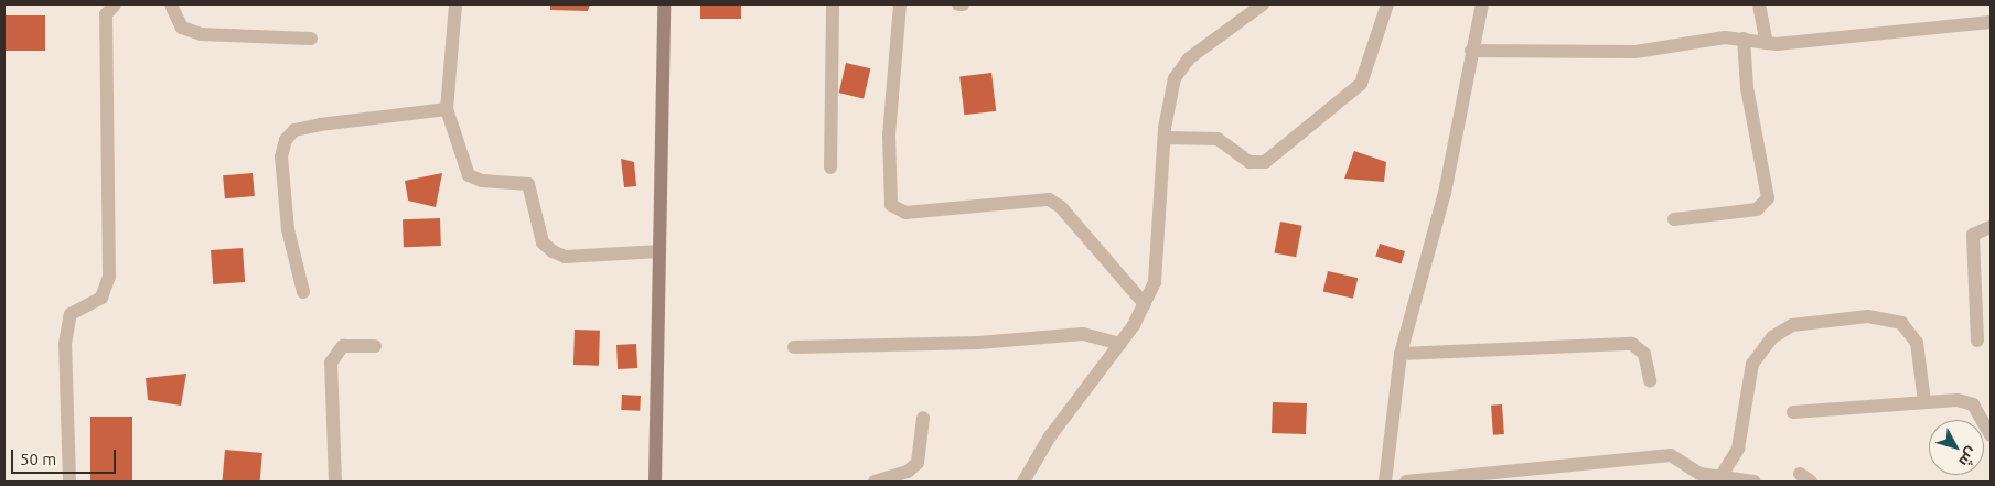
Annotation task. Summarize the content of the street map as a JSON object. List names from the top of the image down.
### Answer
{
  "scale_bar": "50 m",
  "north": "bottom right"
}
